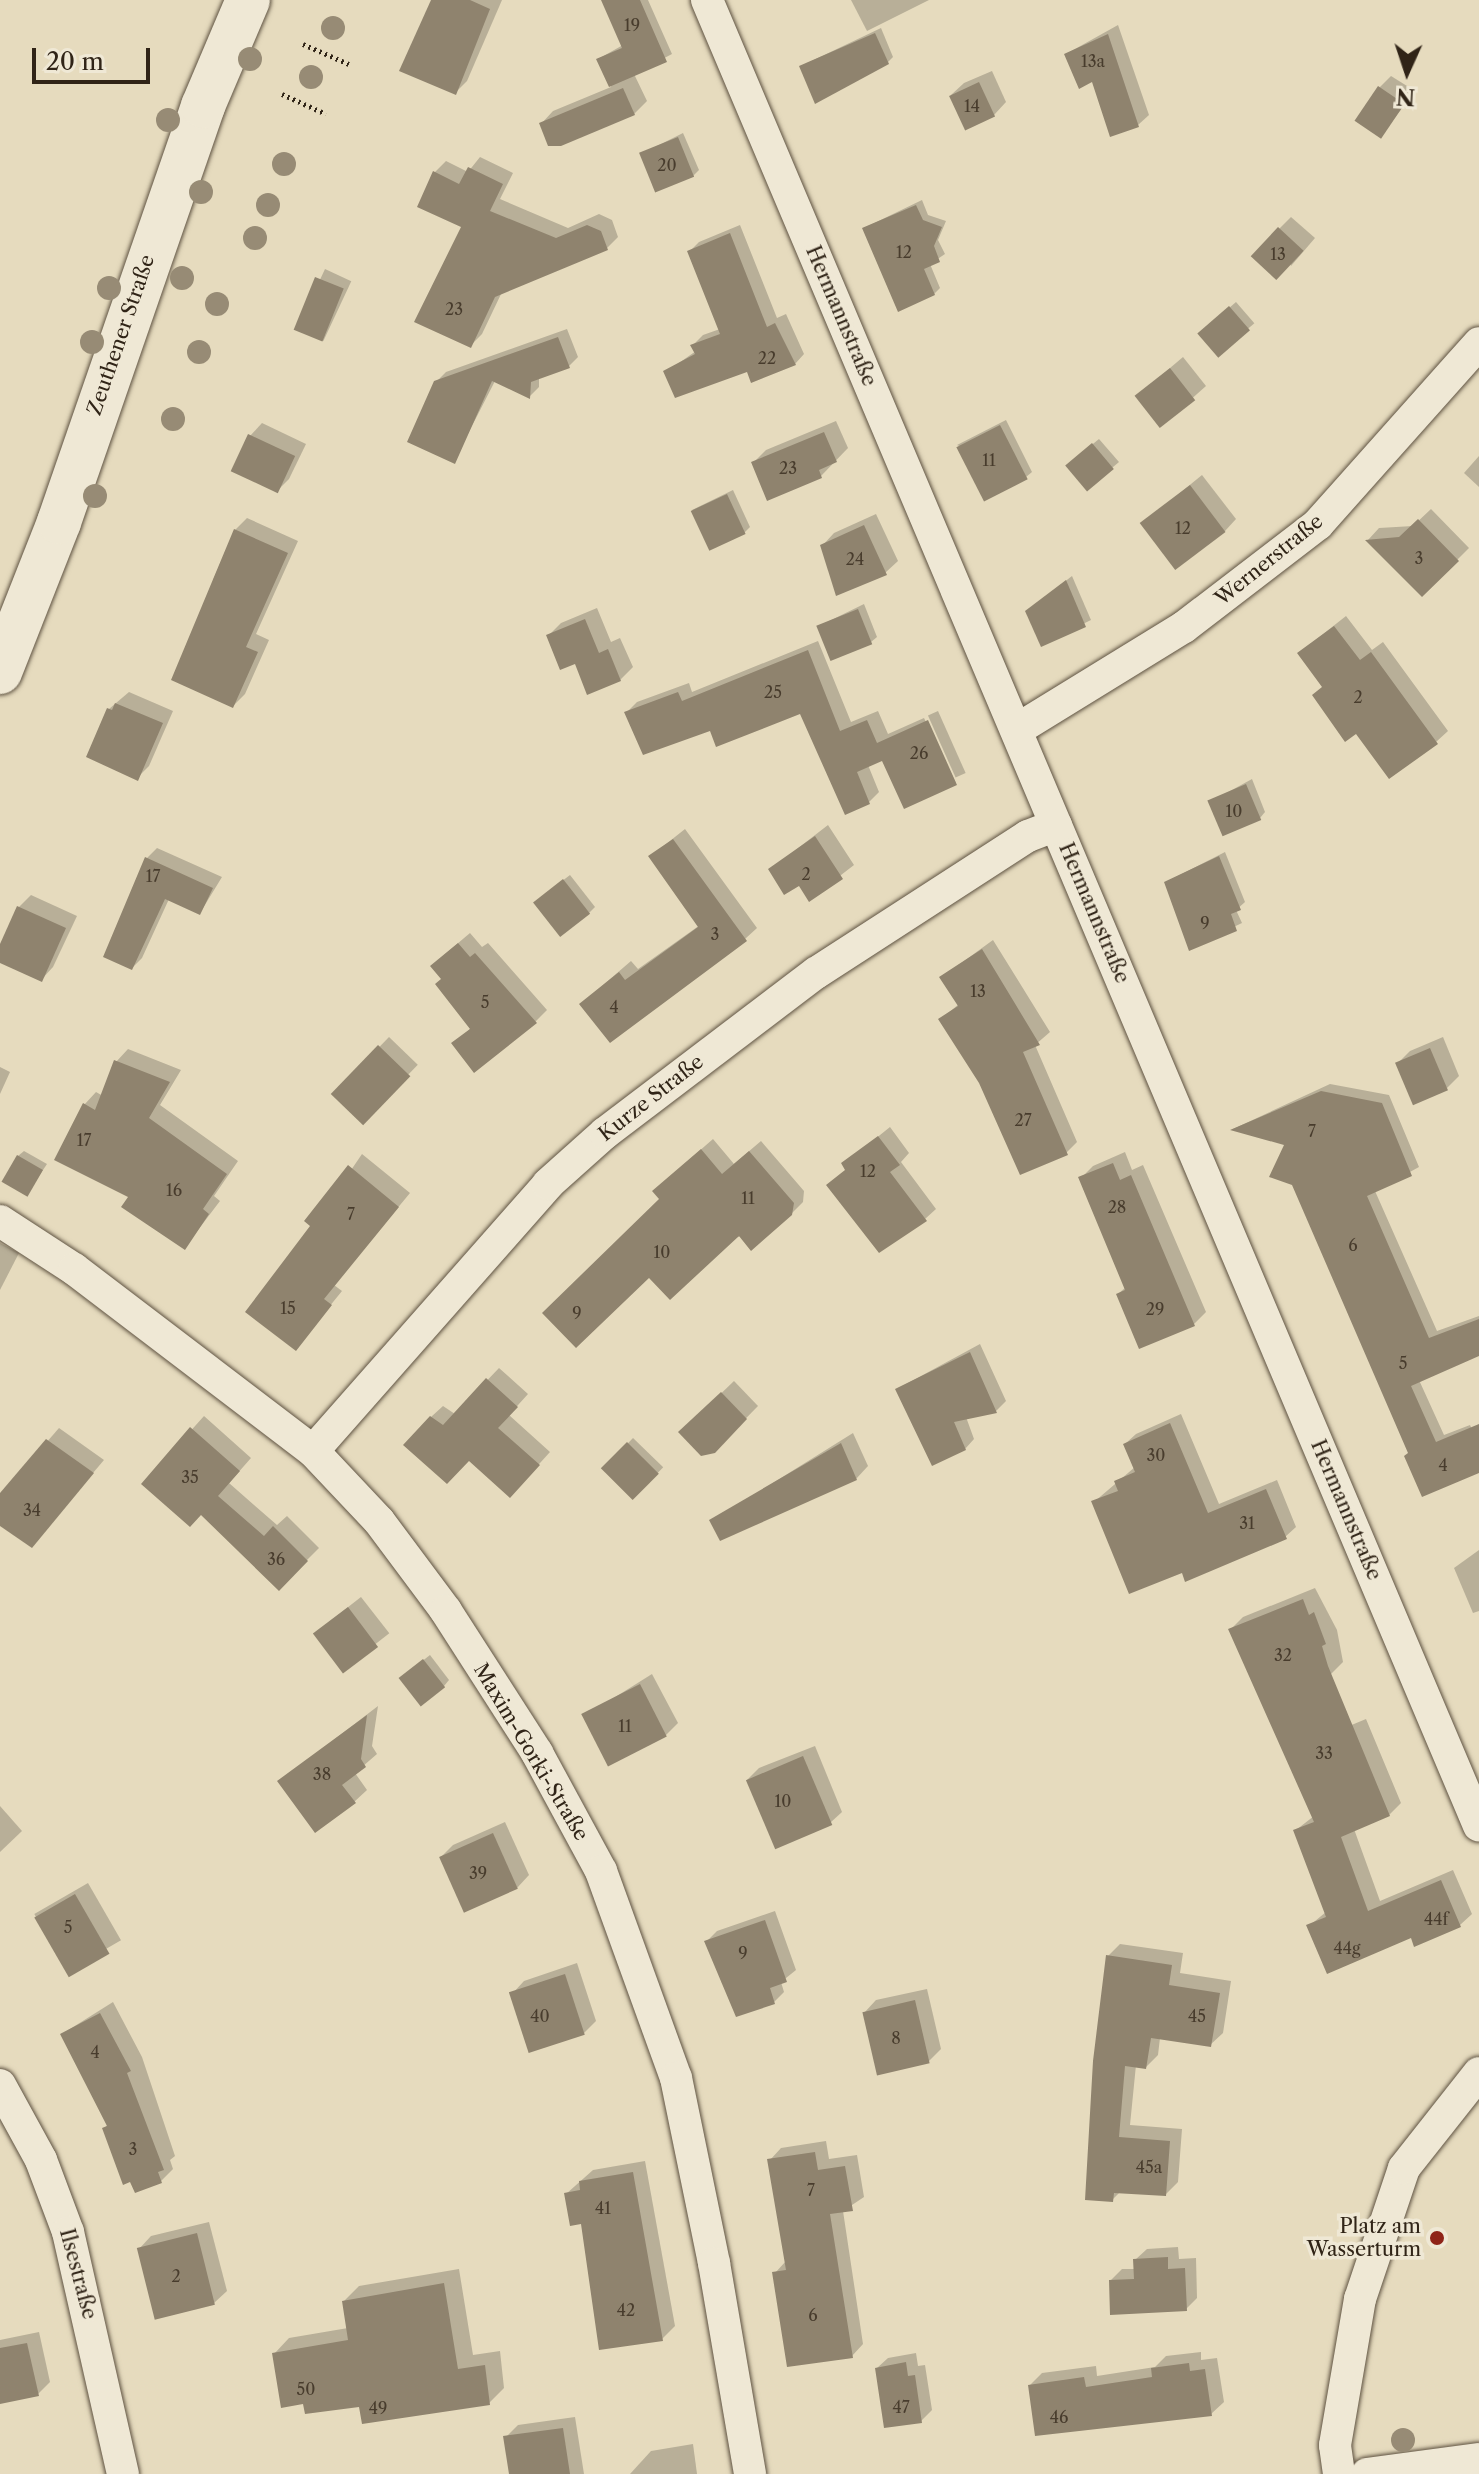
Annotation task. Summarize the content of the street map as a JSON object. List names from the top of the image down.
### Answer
{
  "streets": {
    "main road": ["Zeuthener Straße"],
    "street": [
      "Hermannstraße",
      "Wernerstraße",
      "Kurze Straße",
      "Maxim-Gorki-Straße",
      "Ilsestraße"
    ]
  },
  "crossings": [
    ["Hermannstraße", "Wernerstraße"],
    ["Hermannstraße", "Kurze Straße"],
    ["Kurze Straße", "Maxim-Gorki-Straße"]
  ],
  "places": ["Platz am Wasserturm"],
  "house_numbers": [
    "19",
    "13a",
    "14",
    "20",
    "12",
    "13",
    "23",
    "22",
    "11",
    "23",
    "12",
    "3",
    "24",
    "25",
    "2",
    "26",
    "10",
    "2",
    "17",
    "9",
    "3",
    "13",
    "5",
    "4",
    "27",
    "7",
    "17",
    "12",
    "16",
    "11",
    "28",
    "7",
    "6",
    "10",
    "15",
    "29",
    "9",
    "5",
    "30",
    "4",
    "35",
    "34",
    "31",
    "36",
    "32",
    "11",
    "33",
    "38",
    "10",
    "39",
    "44f",
    "5",
    "44g",
    "9",
    "40",
    "45",
    "8",
    "4",
    "3",
    "45a",
    "7",
    "41",
    "2",
    "42",
    "6",
    "50",
    "47",
    "49",
    "46"
  ],
  "scale_bar": "20 m",
  "north": "bottom"
}
